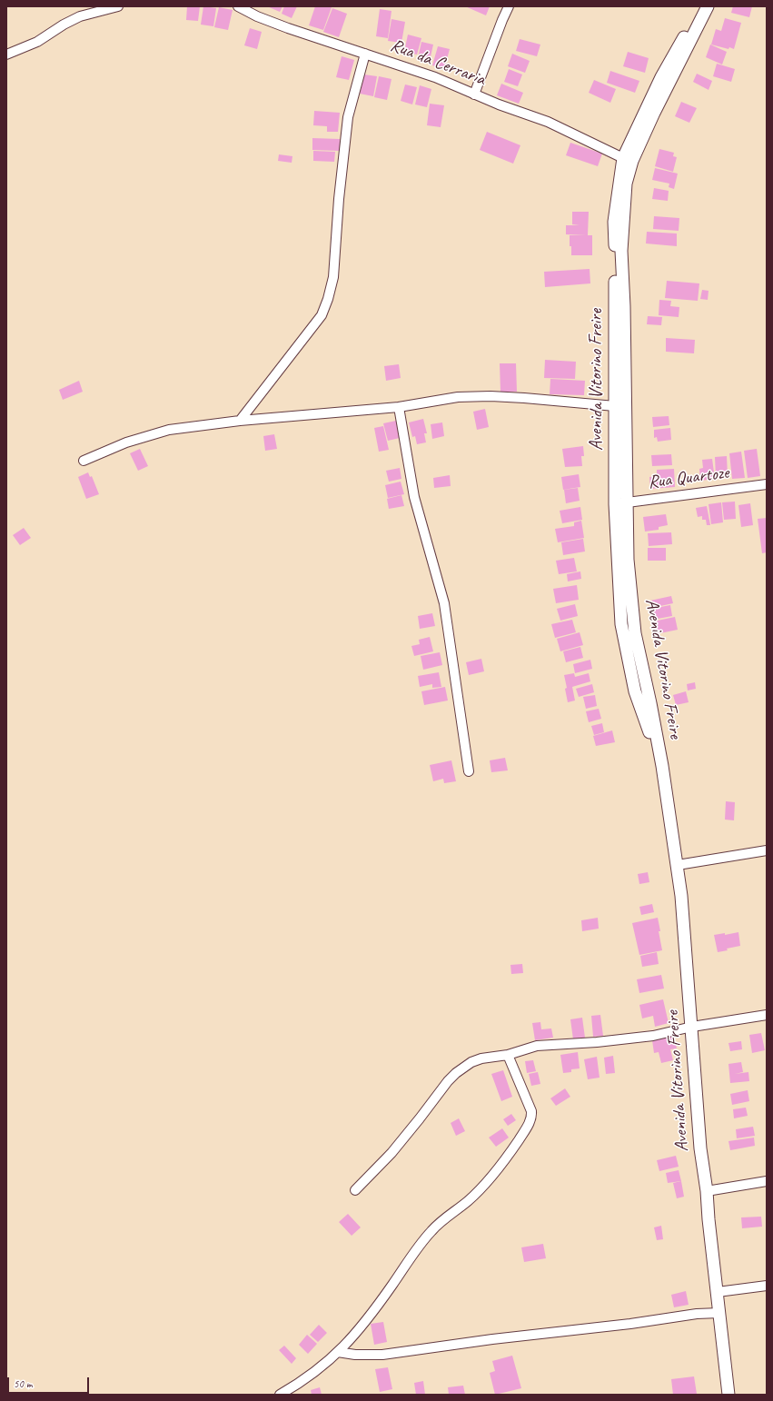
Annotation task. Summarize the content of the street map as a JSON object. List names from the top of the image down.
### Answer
{
  "streets": {
    "street": ["Rua da Cerraria", "Avenida Vitorino Freire", "Rua Quartoze"]
  },
  "crossings": [
    ["Rua da Cerraria", "Avenida Vitorino Freire"],
    ["Avenida Vitorino Freire", "Rua Quartoze"]
  ],
  "scale_bar": "50 m"
}
